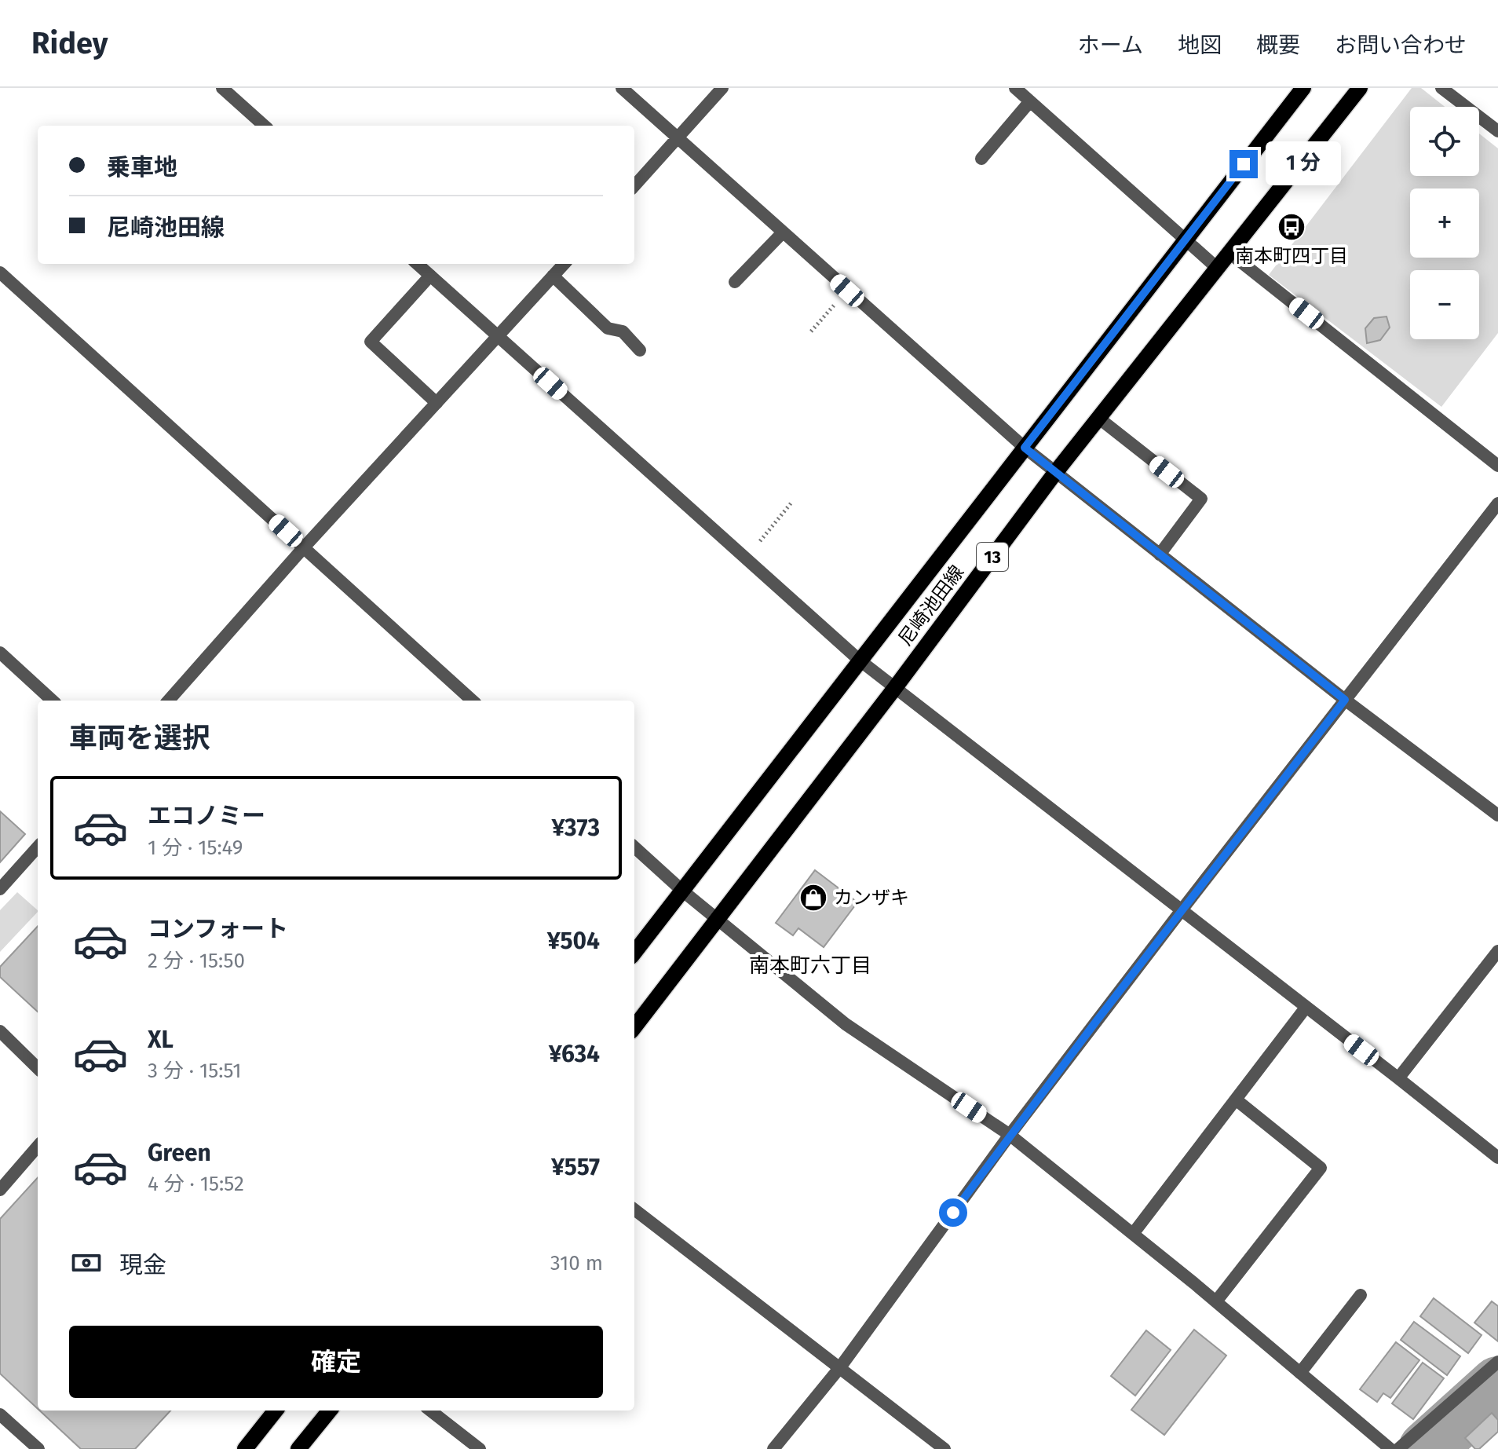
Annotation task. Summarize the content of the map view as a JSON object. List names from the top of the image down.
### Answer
{
  "streets": {
    "main road": ["13", "尼崎池田線"]
  },
  "districts": ["南本町六丁目"],
  "places": {
    "bus stop": ["南本町四丁目"],
    "shop": ["カンザキ"]
  },
  "page": {
    "header": "Ridey",
    "nav": [
      "ホーム",
      "地図",
      "概要",
      "お問い合わせ"
    ],
    "map_buttons": ["+", "−"],
    "banner": ["乗車地", "尼崎池田線"],
    "bubble": "1 分",
    "heading": "車両を選択",
    "list": [
      {
        "name": "エコノミー",
        "note": "1 分 · 15:49",
        "value": "¥373"
      },
      {
        "name": "コンフォート",
        "note": "2 分 · 15:50",
        "value": "¥504"
      },
      {
        "name": "XL",
        "note": "3 分 · 15:51",
        "value": "¥634"
      },
      {
        "name": "Green",
        "note": "4 分 · 15:52",
        "value": "¥557"
      }
    ],
    "pay": ["現金", "310 m"],
    "buttons": "確定"
  }
}
